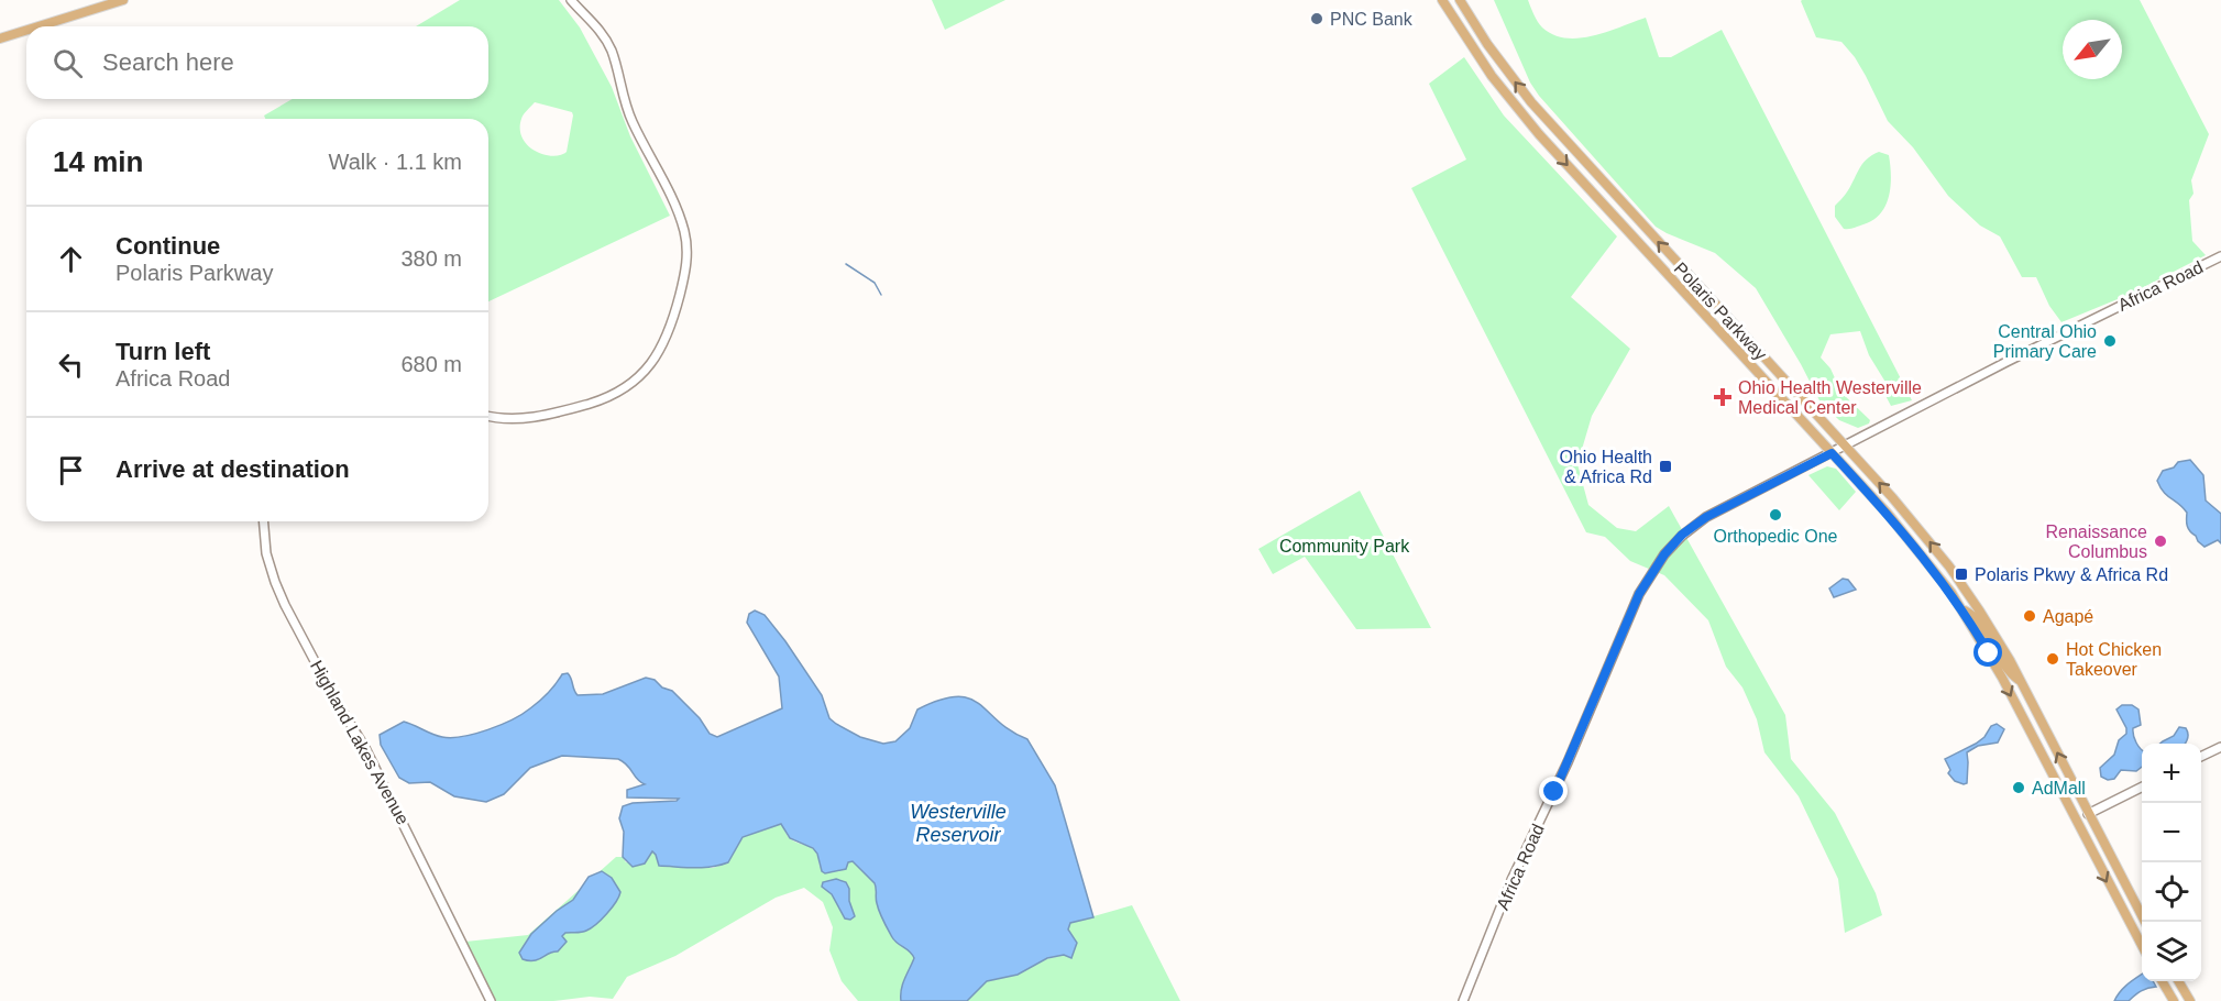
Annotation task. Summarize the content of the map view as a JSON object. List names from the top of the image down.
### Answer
{
  "streets": {
    "main road": ["Polaris Parkway"],
    "street": ["Africa Road", "Highland Lakes Avenue"]
  },
  "crossings": [
    ["Africa Road", "Polaris Parkway"]
  ],
  "water": ["Westerville Reservoir"],
  "parks": ["Community Park"],
  "places": {
    "other": [
      "PNC Bank",
      "Central Ohio Primary Care",
      "Orthopedic One",
      "Renaissance Columbus",
      "Agapé",
      "Hot Chicken Takeover",
      "AdMall"
    ],
    "health": ["Ohio Health Westerville Medical Center"],
    "transit": ["Ohio Health & Africa Rd", "Polaris Pkwy & Africa Rd"]
  },
  "north": "bottom left",
  "page": {
    "search": "Search here",
    "heading": ["14 min", "Walk · 1.1 km"],
    "list": [
      ["Continue", "Polaris Parkway", "380 m"],
      ["Turn left", "Africa Road", "680 m"],
      "Arrive at destination"
    ],
    "map_buttons": ["+", "−"]
  }
}
